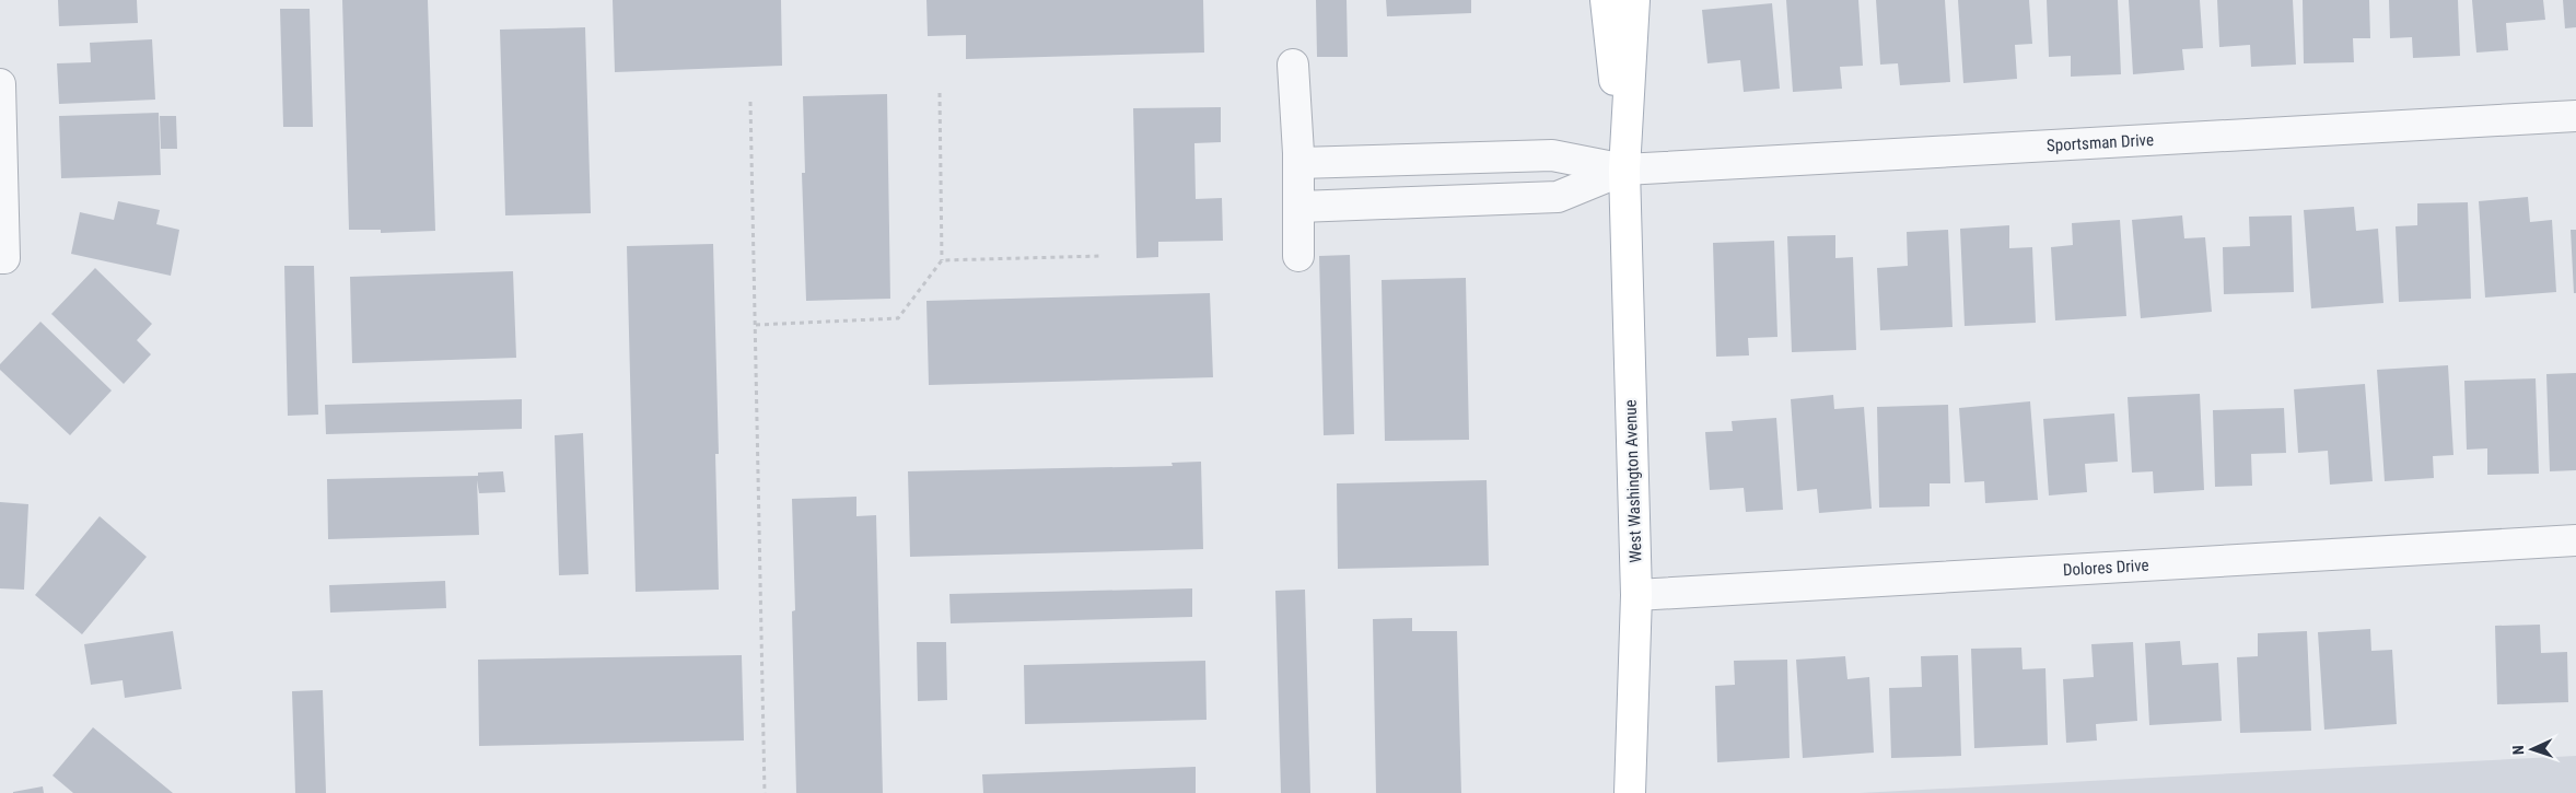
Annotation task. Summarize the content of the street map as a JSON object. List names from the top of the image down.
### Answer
{
  "streets": {
    "main road": ["West Washington Avenue"],
    "street": ["Sportsman Drive", "Dolores Drive"]
  },
  "crossings": [
    ["Sportsman Drive", "West Washington Avenue"],
    ["West Washington Avenue", "Dolores Drive"]
  ],
  "north": "left"
}
